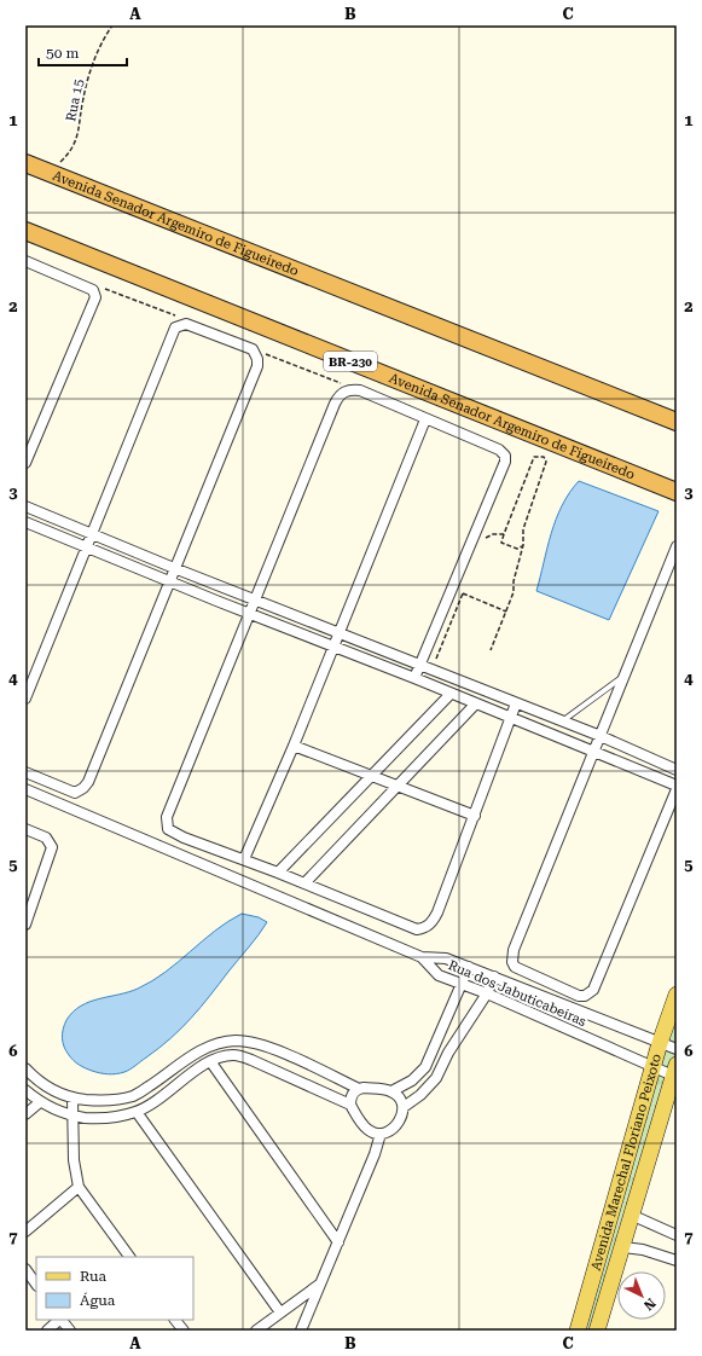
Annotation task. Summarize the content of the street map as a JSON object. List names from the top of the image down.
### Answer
{
  "streets": {
    "highway": ["Avenida Senador Argemiro de Figueiredo", "BR-230"],
    "main road": ["Avenida Marechal Floriano Peixoto"],
    "street": ["Rua dos Jabuticabeiras"],
    "path": ["Rua 15"]
  },
  "crossings": [
    ["Rua 15", "Avenida Senador Argemiro de Figueiredo"],
    ["Rua dos Jabuticabeiras", "Avenida Marechal Floriano Peixoto"]
  ],
  "legend": ["Rua", "Água"],
  "scale_bar": "50 m",
  "north": "bottom right",
  "grid": {
    "columns": ["A", "B", "C"],
    "rows": [
      "1",
      "2",
      "3",
      "4",
      "5",
      "6",
      "7"
    ]
  }
}
